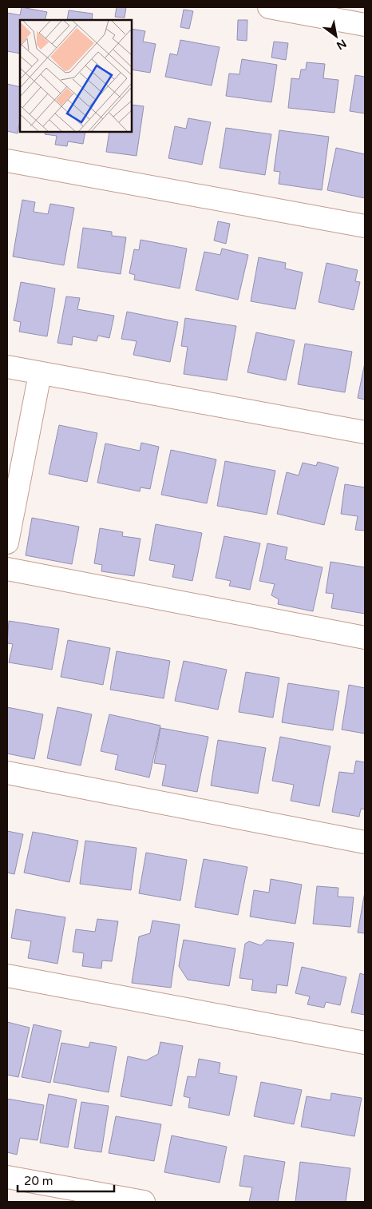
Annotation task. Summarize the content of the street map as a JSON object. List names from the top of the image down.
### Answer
{
  "scale_bar": "20 m",
  "north": "bottom right"
}
